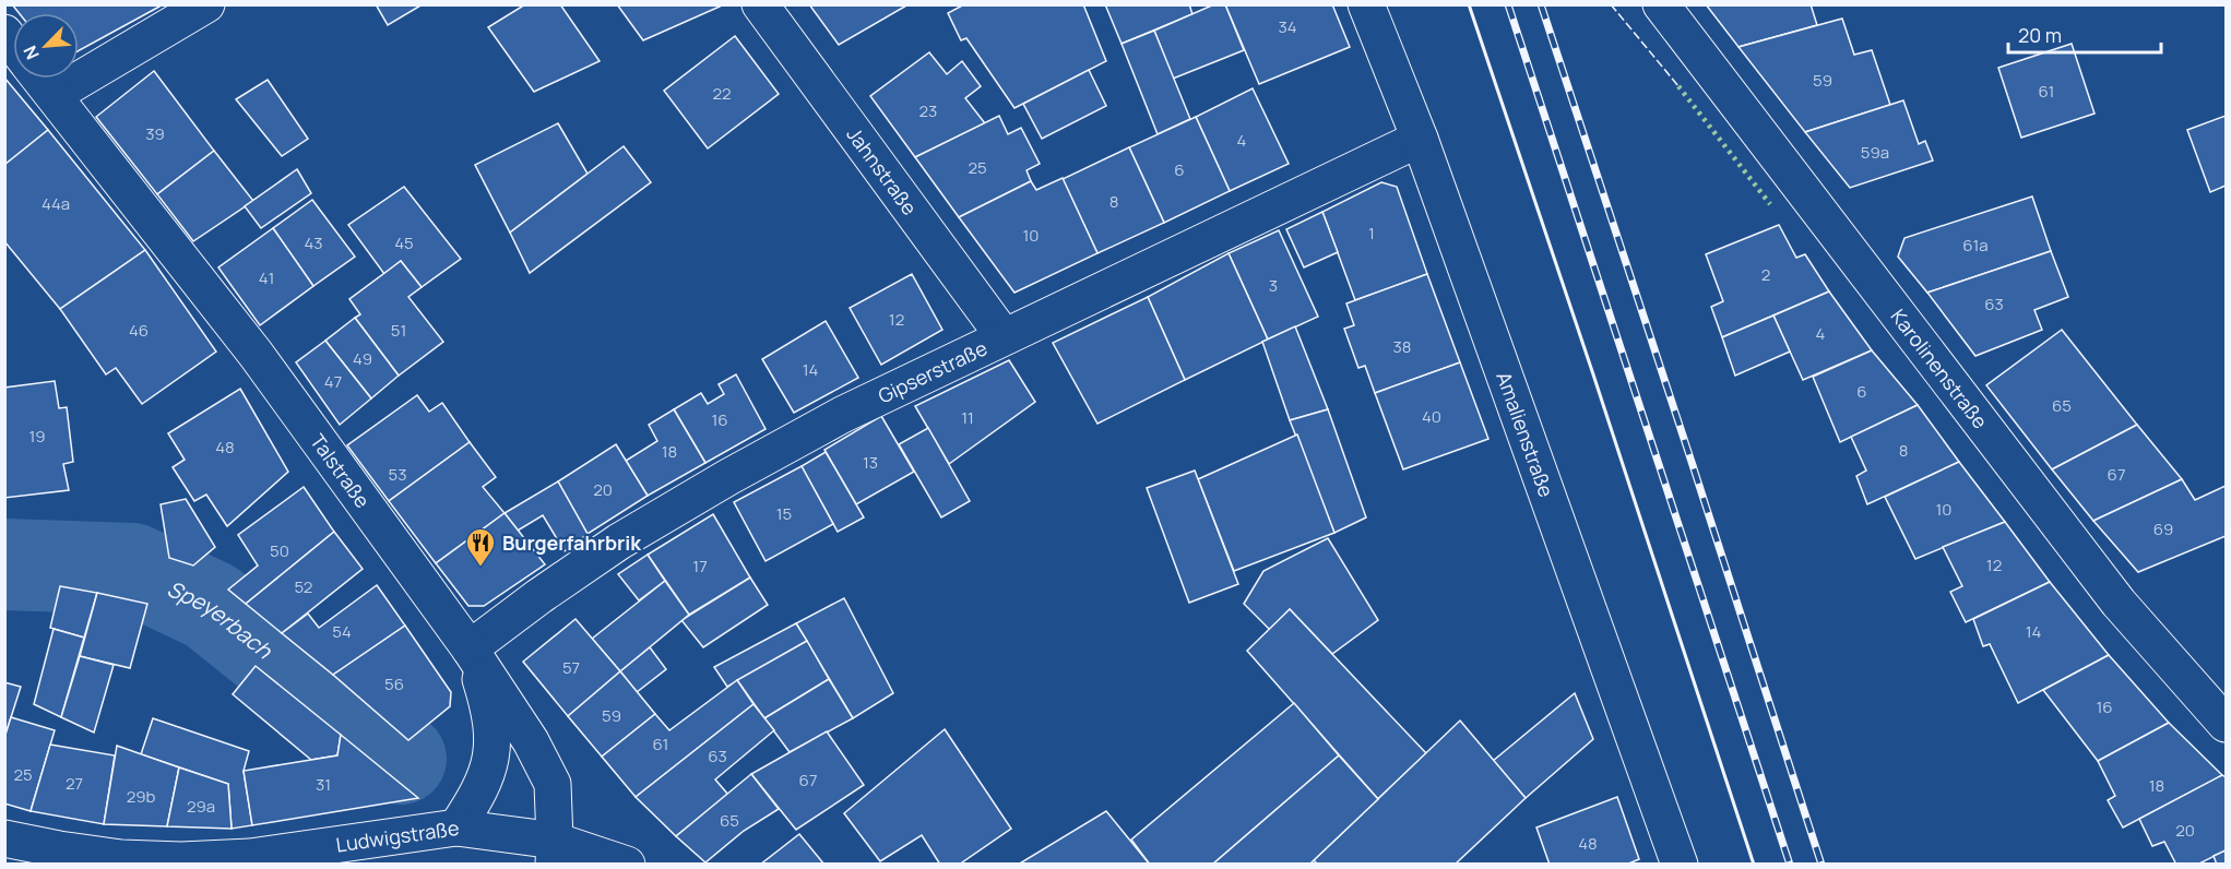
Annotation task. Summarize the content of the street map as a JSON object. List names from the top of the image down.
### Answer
{
  "streets": {
    "main road": [
      "Jahnstraße",
      "Karolinenstraße",
      "Gipserstraße",
      "Amalienstraße",
      "Talstraße",
      "Ludwigstraße"
    ]
  },
  "crossings": [
    ["Jahnstraße", "Gipserstraße"],
    ["Gipserstraße", "Amalienstraße"],
    ["Gipserstraße", "Talstraße"],
    ["Talstraße", "Ludwigstraße"]
  ],
  "water": ["Speyerbach"],
  "places": {
    "restaurant": ["Burgerfahrbrik"]
  },
  "house_numbers": [
    "34",
    "59",
    "61",
    "22",
    "23",
    "39",
    "4",
    "59a",
    "25",
    "6",
    "8",
    "44a",
    "1",
    "10",
    "43",
    "45",
    "61a",
    "2",
    "41",
    "3",
    "63",
    "12",
    "46",
    "51",
    "4",
    "38",
    "49",
    "14",
    "47",
    "6",
    "65",
    "40",
    "11",
    "16",
    "19",
    "48",
    "8",
    "18",
    "13",
    "53",
    "67",
    "20",
    "10",
    "15",
    "69",
    "50",
    "12",
    "17",
    "52",
    "54",
    "14",
    "57",
    "56",
    "16",
    "59",
    "61",
    "63",
    "25",
    "67",
    "27",
    "31",
    "18",
    "29b",
    "29a",
    "65",
    "20",
    "48"
  ],
  "scale_bar": "20 m",
  "north": "bottom left"
}
